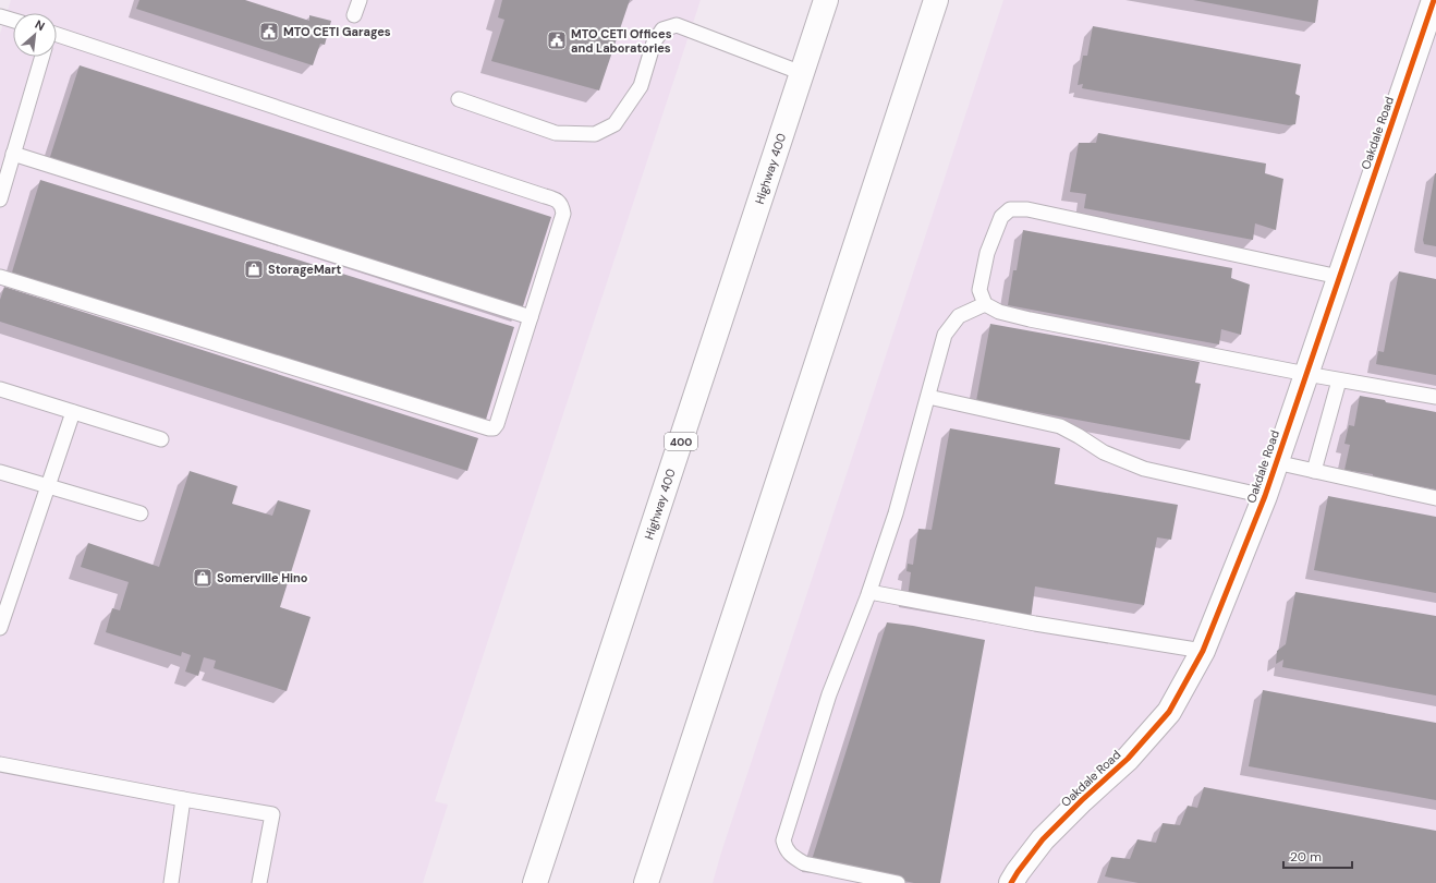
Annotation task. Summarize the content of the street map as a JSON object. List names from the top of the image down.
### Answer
{
  "streets": {
    "main road": ["Oakdale Road", "Highway 400", "400"]
  },
  "places": {
    "public building": ["MTO CETI Garages", "MTO CETI Offices and Laboratories"],
    "shop": ["StorageMart", "Somerville Hino"]
  },
  "scale_bar": "20 m",
  "north": "top right"
}
